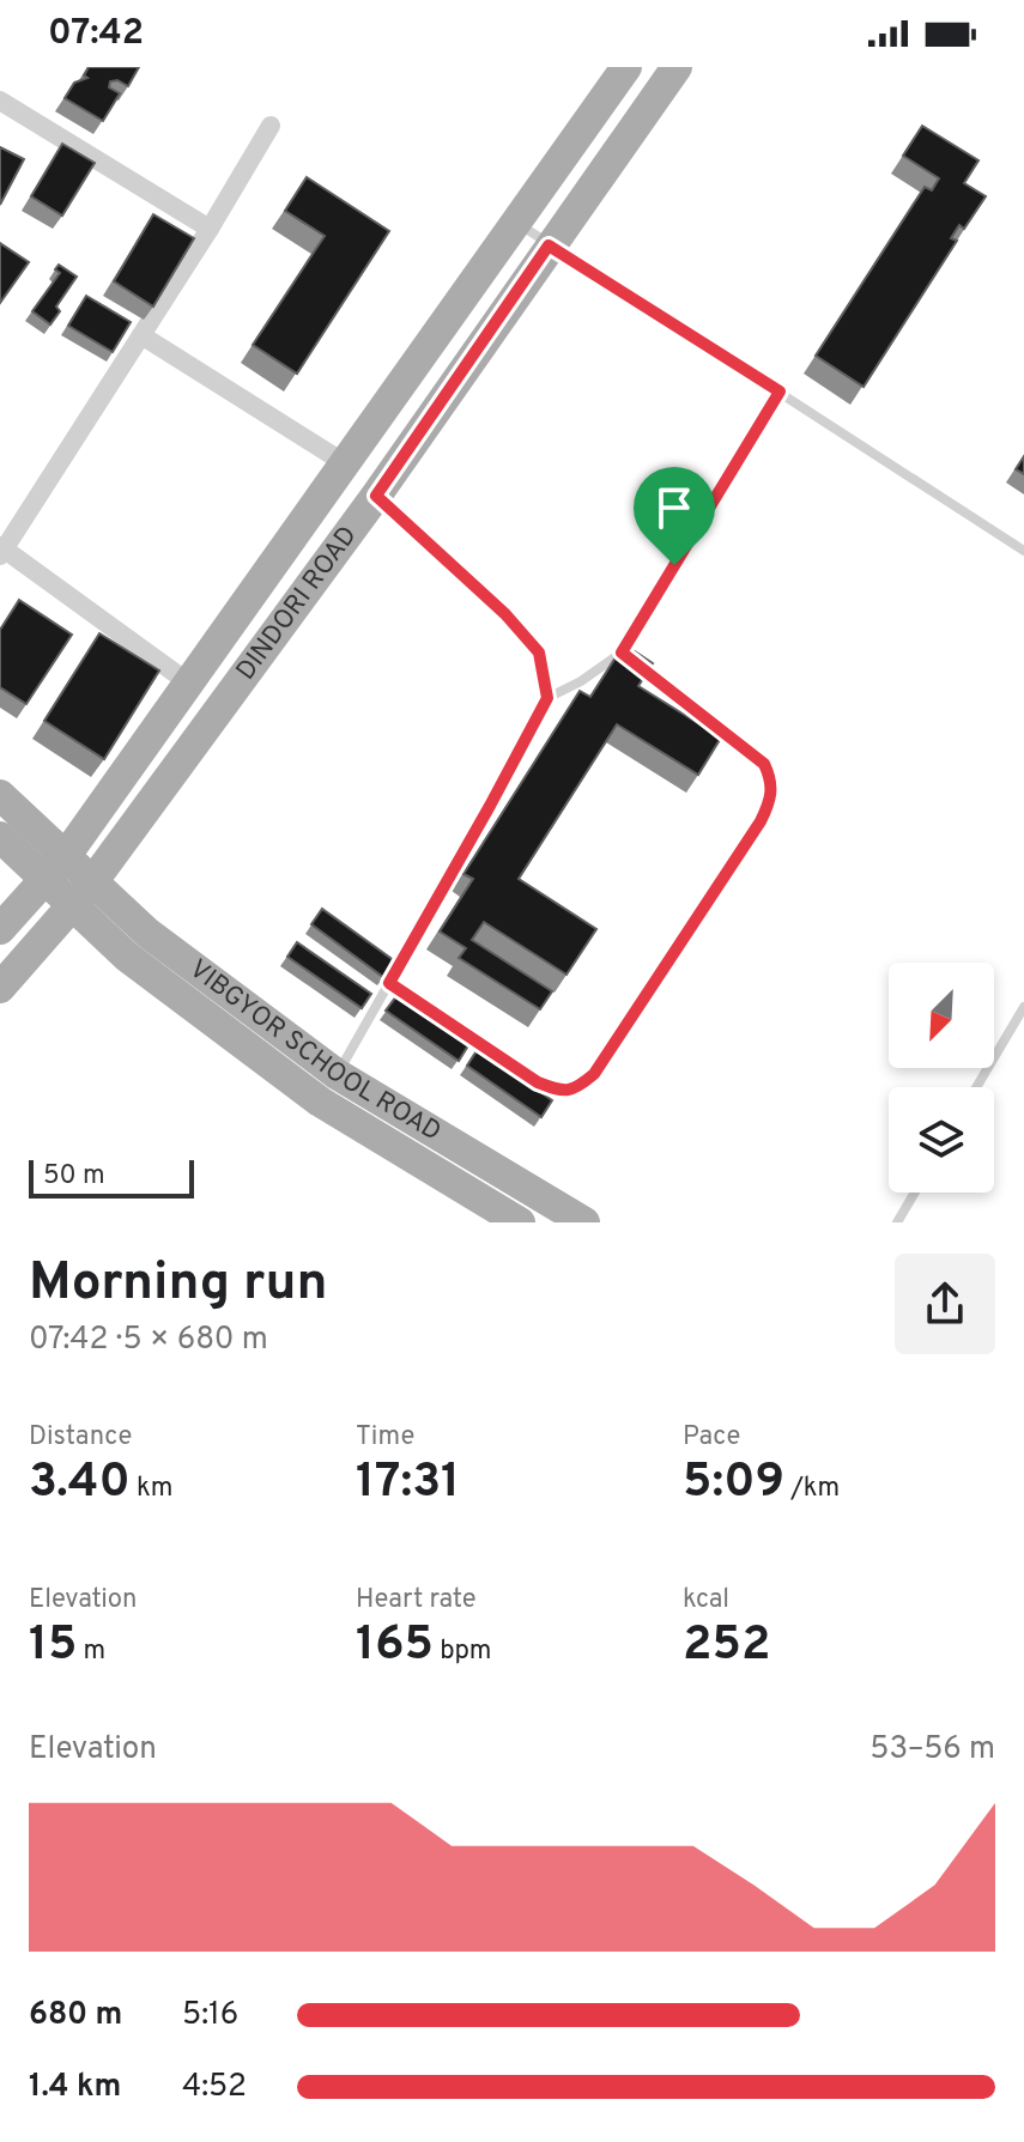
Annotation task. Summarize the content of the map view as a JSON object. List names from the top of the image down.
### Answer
{
  "streets": {
    "main road": ["DINDORI ROAD", "VIBGYOR SCHOOL ROAD"]
  },
  "crossings": [
    ["DINDORI ROAD", "VIBGYOR SCHOOL ROAD"]
  ],
  "scale_bar": "50 m",
  "north": "bottom left",
  "page": {
    "status": "07:42",
    "scale": "50 m",
    "heading": ["Morning run", "07:42 · 5 × 680 m"],
    "stats": [
      ["Distance", "3.40 km"],
      ["Time", "17:31"],
      ["Pace", "5:09 /km"],
      ["Elevation", "15 m"],
      ["Heart rate", "165 bpm"],
      ["kcal", "252"]
    ],
    "chart": ["Elevation", "53–56 m"],
    "list": [
      {
        "name": "680 m",
        "note": "5:16"
      },
      {
        "name": "1.4 km",
        "note": "4:52"
      }
    ]
  }
}
